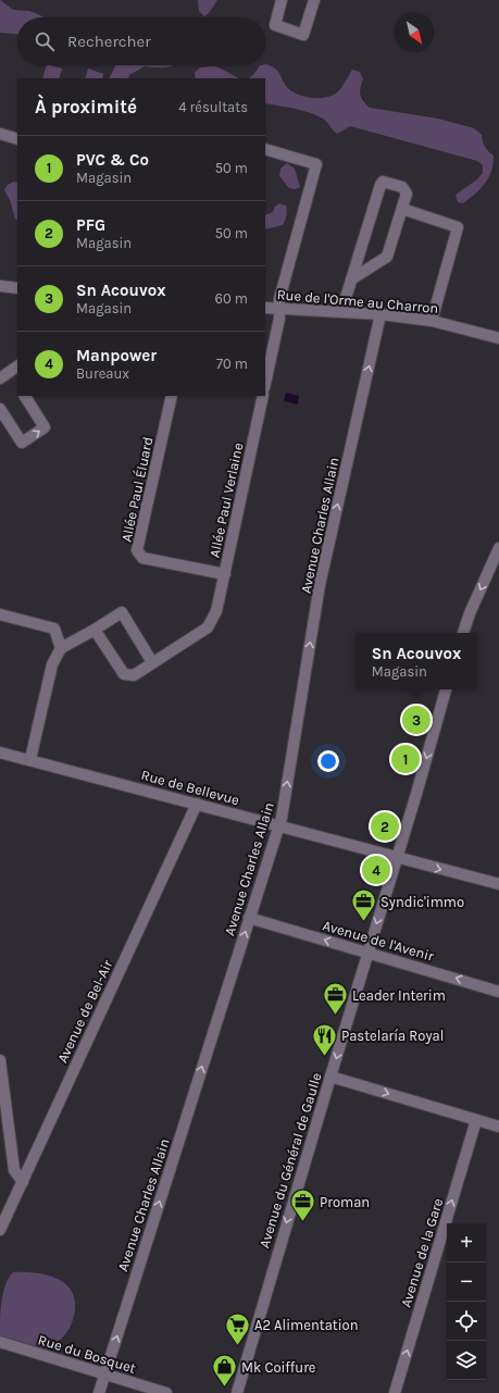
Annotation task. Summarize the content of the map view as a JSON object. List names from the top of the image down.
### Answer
{
  "streets": {
    "street": [
      "Rue de l'Orme au Charron",
      "Allée Paul Éluard",
      "Allée Paul Verlaine",
      "Avenue Charles Allain",
      "Rue de Bellevue",
      "Avenue de l'Avenir",
      "Avenue de Bel-Air",
      "Avenue du Général de Gaulle",
      "Avenue de la Gare",
      "Rue du Bosquet"
    ]
  },
  "crossings": [
    ["Rue de l'Orme au Charron", "Allée Paul Verlaine"],
    ["Rue de l'Orme au Charron", "Avenue Charles Allain"],
    ["Allée Paul Éluard", "Allée Paul Verlaine"],
    ["Avenue Charles Allain", "Rue de Bellevue"],
    ["Avenue Charles Allain", "Avenue de l'Avenir"],
    ["Avenue Charles Allain", "Rue du Bosquet"],
    ["Rue de Bellevue", "Avenue de Bel-Air"],
    ["Rue de Bellevue", "Avenue du Général de Gaulle"],
    ["Avenue de l'Avenir", "Avenue du Général de Gaulle"]
  ],
  "one_way": [
    "Avenue Charles Allain",
    "Avenue de l'Avenir",
    "Avenue du Général de Gaulle",
    "Avenue de la Gare"
  ],
  "places": {
    "office": ["Syndic'immo", "Leader Interim", "Proman"],
    "restaurant": ["Pastelaría Royal"],
    "supermarket": ["A2 Alimentation"],
    "shop": ["Mk Coiffure"]
  },
  "north": "bottom right",
  "page": {
    "search": "Rechercher",
    "heading": ["À proximité", "4 résultats"],
    "list": [
      {
        "mark": "1",
        "name": "PVC & Co",
        "note": "Magasin",
        "value": "50 m"
      },
      {
        "mark": "2",
        "name": "PFG",
        "note": "Magasin",
        "value": "50 m"
      },
      {
        "mark": "3",
        "name": "Sn Acouvox",
        "note": "Magasin",
        "value": "60 m"
      },
      {
        "mark": "4",
        "name": "Manpower",
        "note": "Bureaux",
        "value": "70 m"
      }
    ],
    "popup": ["Sn Acouvox", "Magasin"],
    "pins": [
      "3",
      "1",
      "2",
      "4"
    ],
    "map_buttons": ["+", "−"]
  }
}
